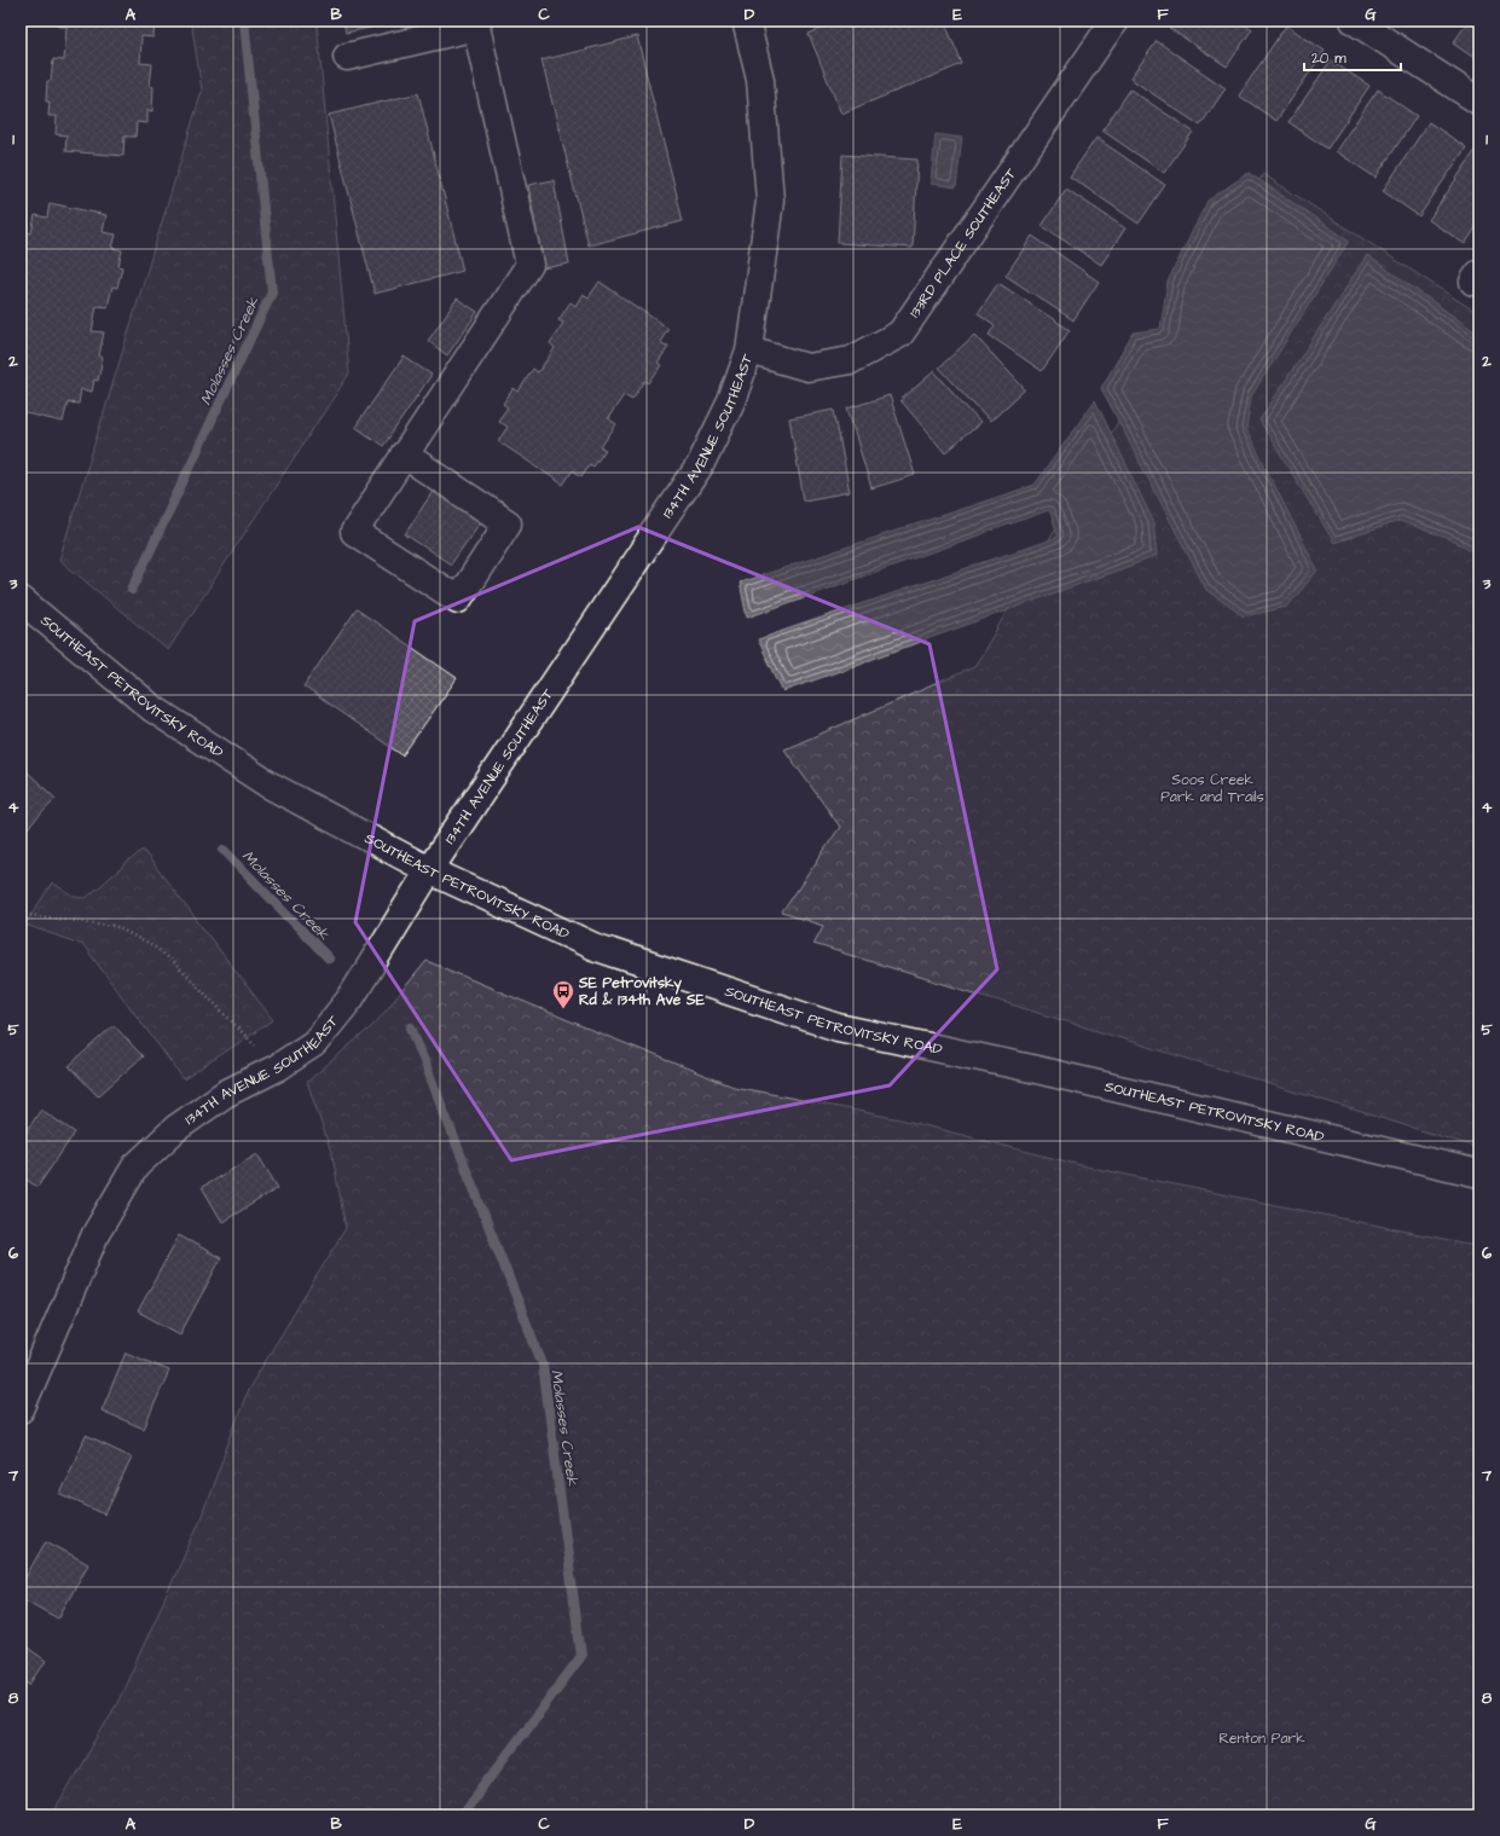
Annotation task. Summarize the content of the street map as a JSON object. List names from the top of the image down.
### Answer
{
  "streets": {
    "street": ["133RD PLACE SOUTHEAST", "134TH AVENUE SOUTHEAST", "SOUTHEAST PETROVITSKY ROAD"]
  },
  "crossings": [
    ["133RD PLACE SOUTHEAST", "134TH AVENUE SOUTHEAST"],
    ["134TH AVENUE SOUTHEAST", "SOUTHEAST PETROVITSKY ROAD"]
  ],
  "water": ["Molasses Creek"],
  "parks": ["Soos Creek Park and Trails", "Renton Park"],
  "places": {
    "bus stop": ["SE Petrovitsky Rd & 134th Ave SE"]
  },
  "scale_bar": "20 m",
  "grid": {
    "columns": [
      "A",
      "B",
      "C",
      "D",
      "E",
      "F",
      "G"
    ],
    "rows": [
      "1",
      "2",
      "3",
      "4",
      "5",
      "6",
      "7",
      "8"
    ]
  }
}
